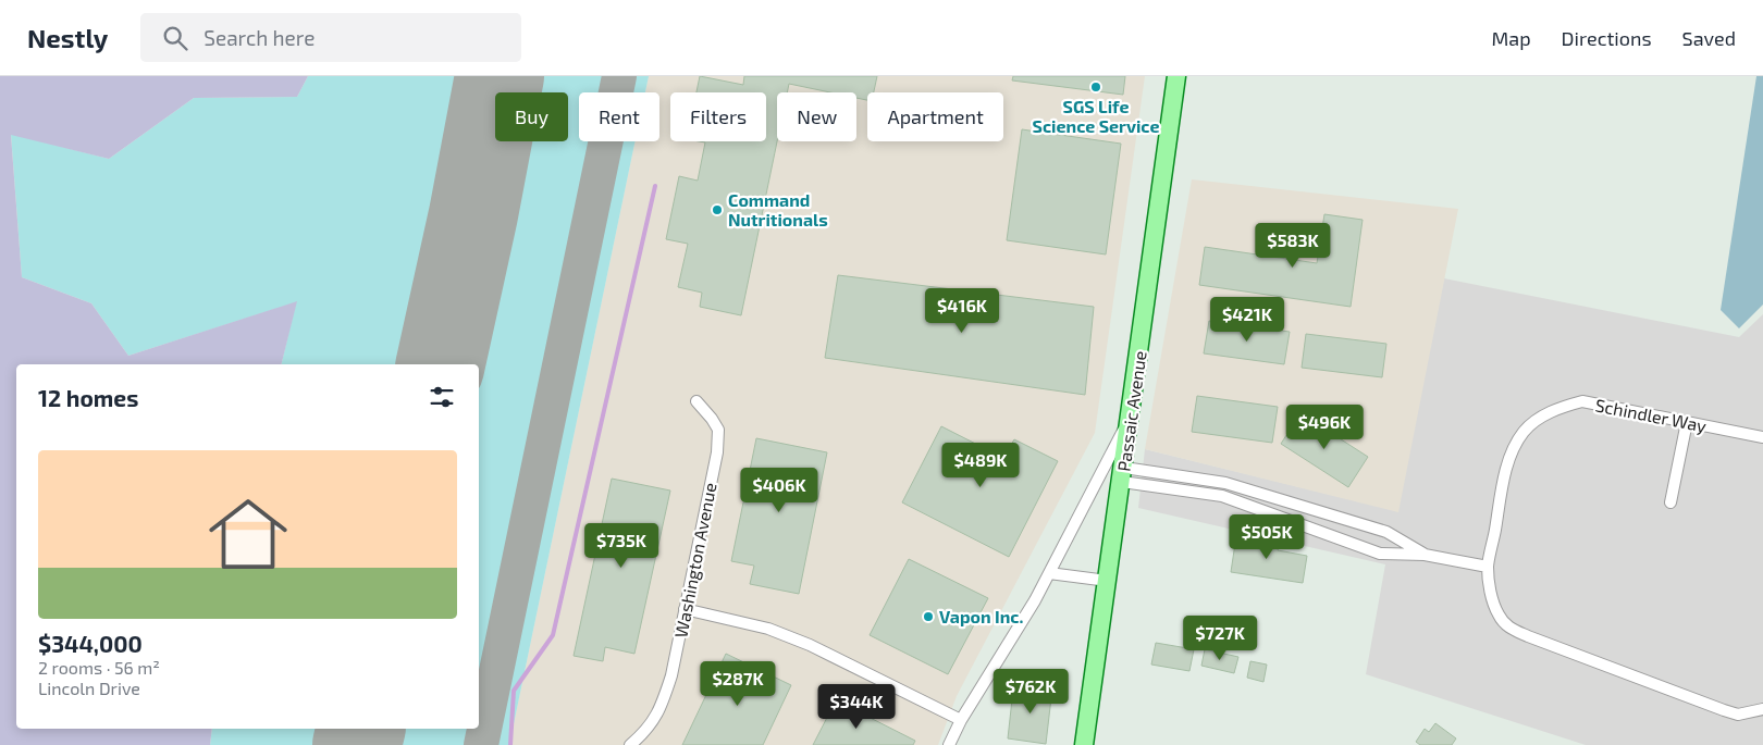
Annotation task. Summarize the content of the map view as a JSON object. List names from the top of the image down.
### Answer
{
  "streets": {
    "main road": ["Passaic Avenue"],
    "street": ["Schindler Way", "Washington Avenue"]
  },
  "places": ["SGS Life Science Service", "Command Nutritionals", "Vapon Inc."],
  "page": {
    "header": "Nestly",
    "search": "Search here",
    "nav": ["Map", "Directions", "Saved"],
    "chip": [
      "Buy",
      "Rent",
      "Filters",
      "New",
      "Apartment"
    ],
    "price": [
      "$583K",
      "$416K",
      "$421K",
      "$496K",
      "$489K",
      "$406K",
      "$505K",
      "$735K",
      "$727K",
      "$287K",
      "$762K",
      "$344K"
    ],
    "heading": "12 homes",
    "list": [
      {
        "name": "$344,000",
        "note": "2 rooms · 56 m² · Lincoln Drive"
      }
    ]
  }
}
